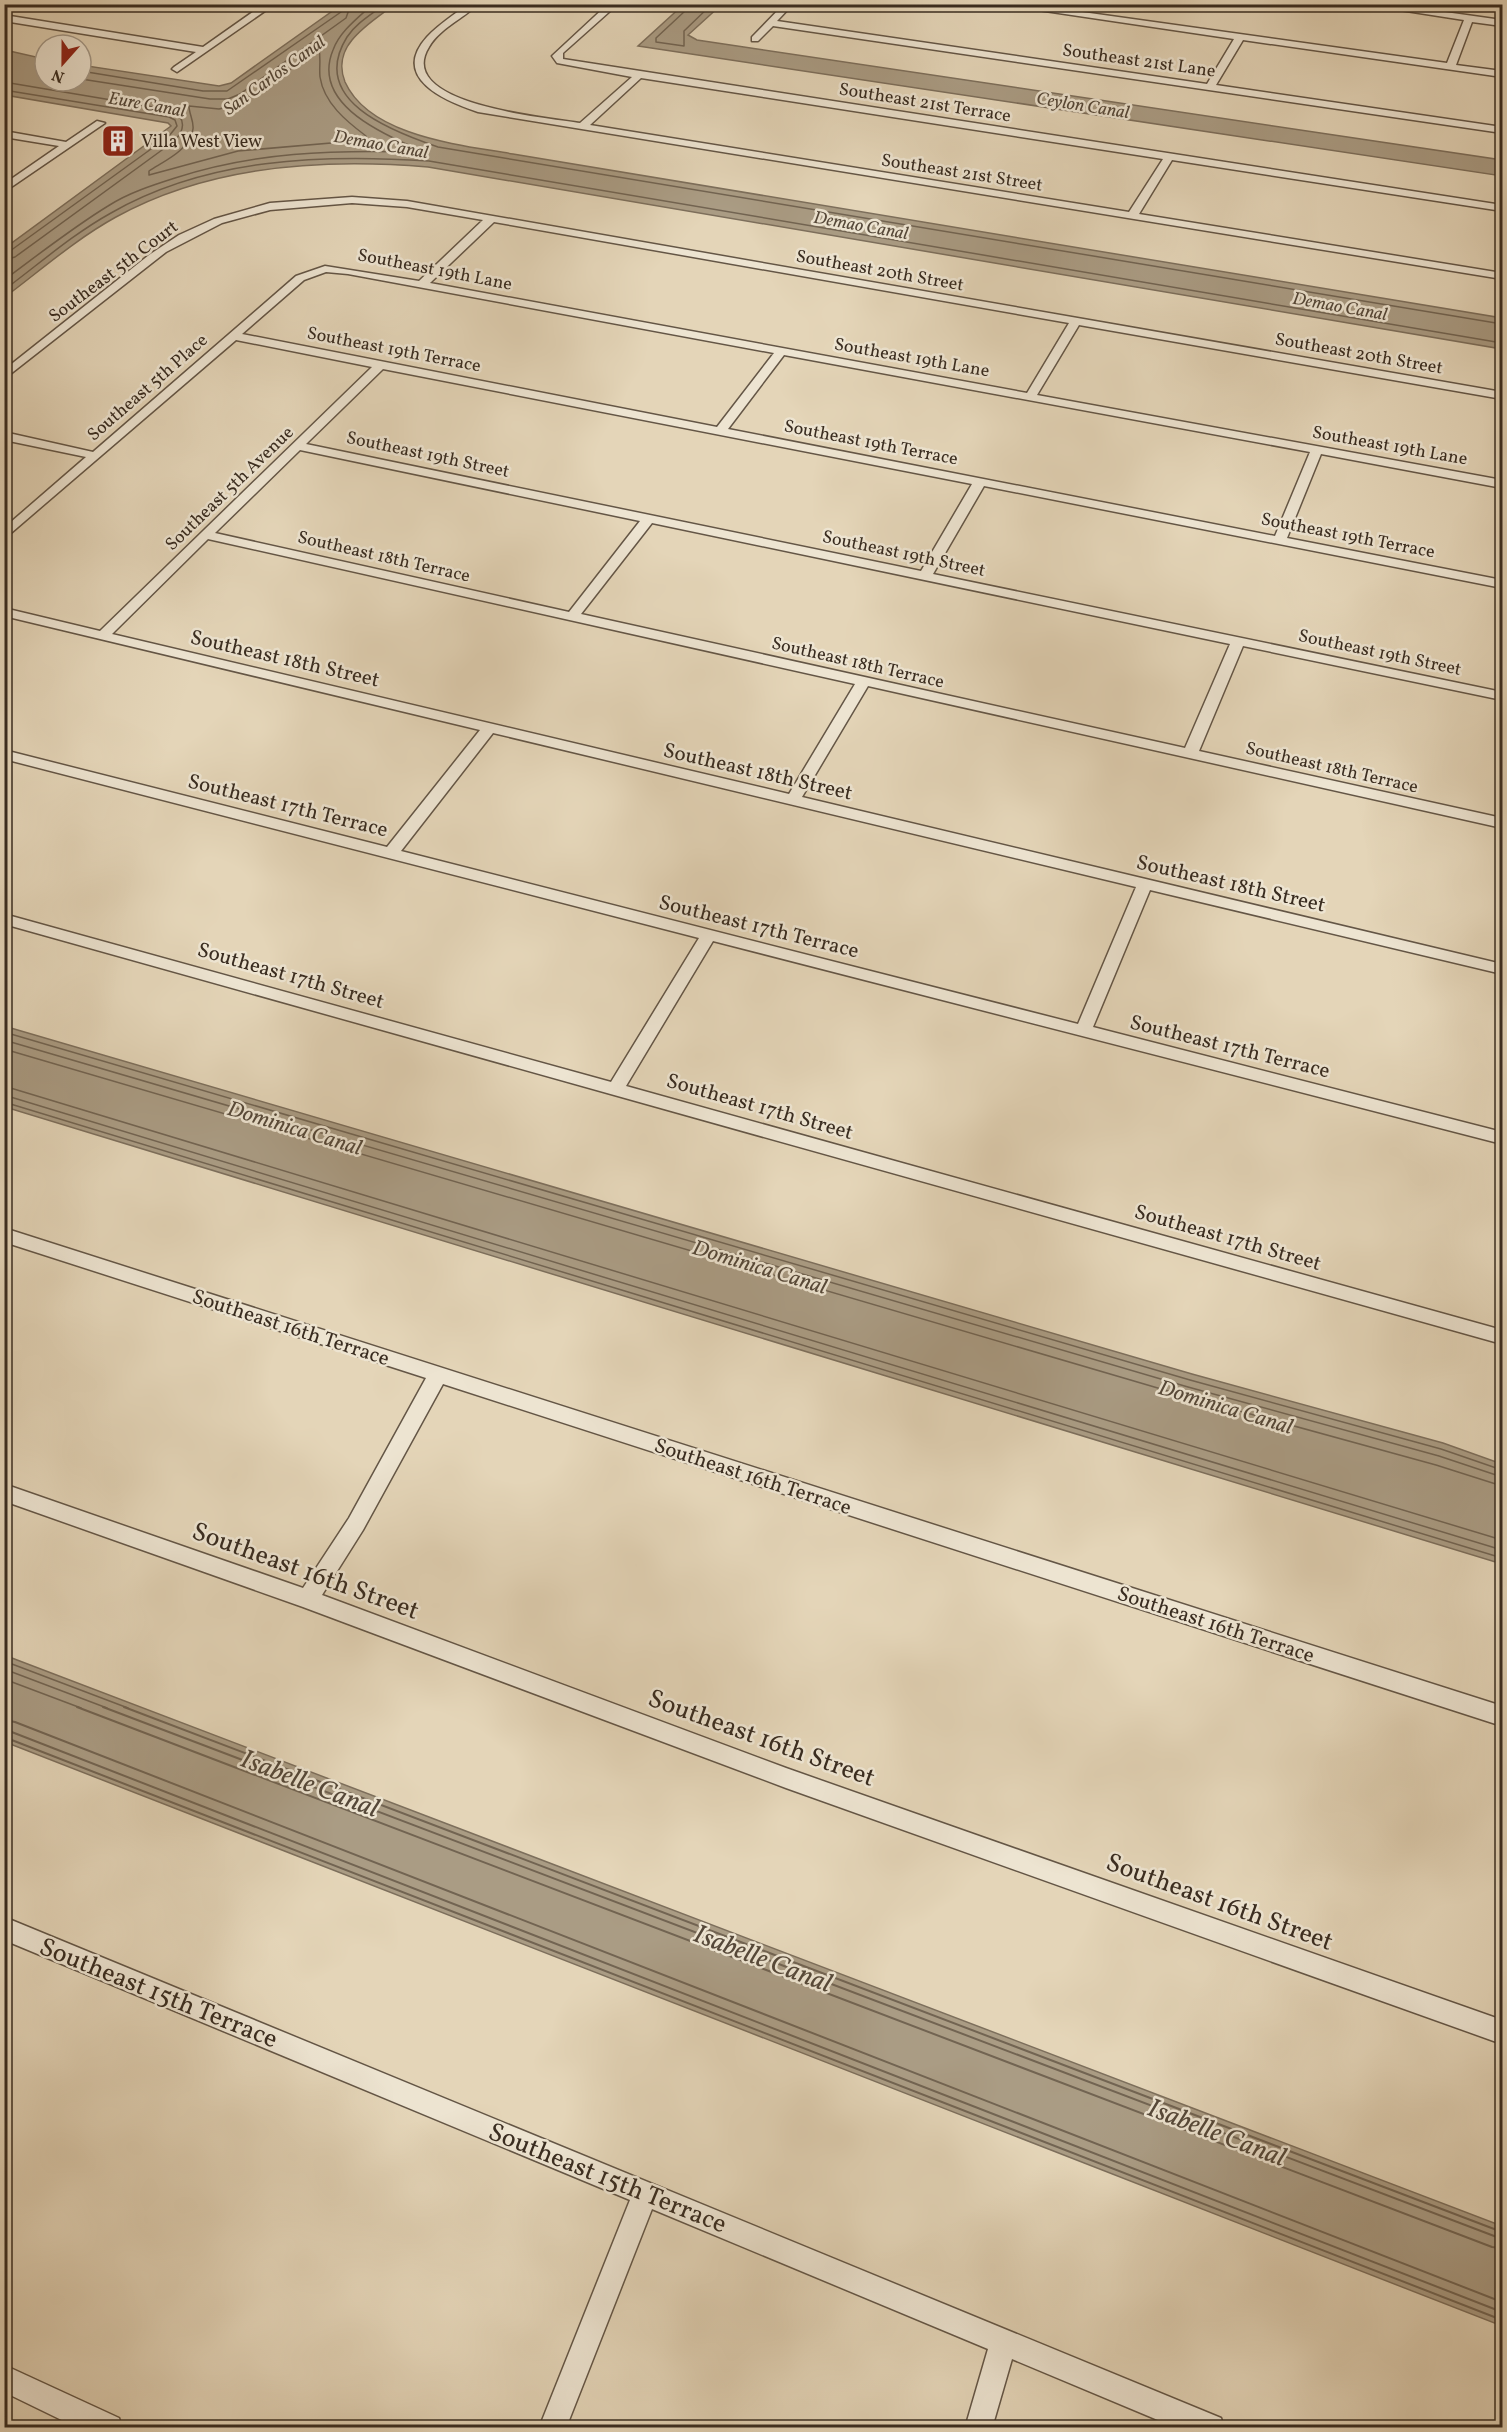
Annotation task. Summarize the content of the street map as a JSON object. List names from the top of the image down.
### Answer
{
  "streets": {
    "street": [
      "Southeast 21st Lane",
      "Southeast 21st Terrace",
      "Southeast 21st Street",
      "Southeast 19th Lane",
      "Southeast 20th Street",
      "Southeast 5th Court",
      "Southeast 19th Terrace",
      "Southeast 5th Place",
      "Southeast 19th Street",
      "Southeast 5th Avenue",
      "Southeast 18th Terrace",
      "Southeast 18th Street",
      "Southeast 17th Terrace",
      "Southeast 17th Street",
      "Southeast 16th Terrace",
      "Southeast 16th Street",
      "Southeast 15th Terrace"
    ]
  },
  "crossings": [
    ["Southeast 19th Lane", "Southeast 5th Place"],
    ["Southeast 20th Street", "Southeast 5th Court"],
    ["Southeast 19th Terrace", "Southeast 5th Place"],
    ["Southeast 19th Terrace", "Southeast 5th Avenue"],
    ["Southeast 19th Street", "Southeast 5th Avenue"],
    ["Southeast 5th Avenue", "Southeast 18th Terrace"],
    ["Southeast 5th Avenue", "Southeast 18th Street"]
  ],
  "water": [
    "San Carlos Canal",
    "Eure Canal",
    "Ceylon Canal",
    "Demao Canal",
    "Dominica Canal",
    "Isabelle Canal"
  ],
  "places": {
    "building": ["Villa West View"]
  },
  "north": "bottom"
}
